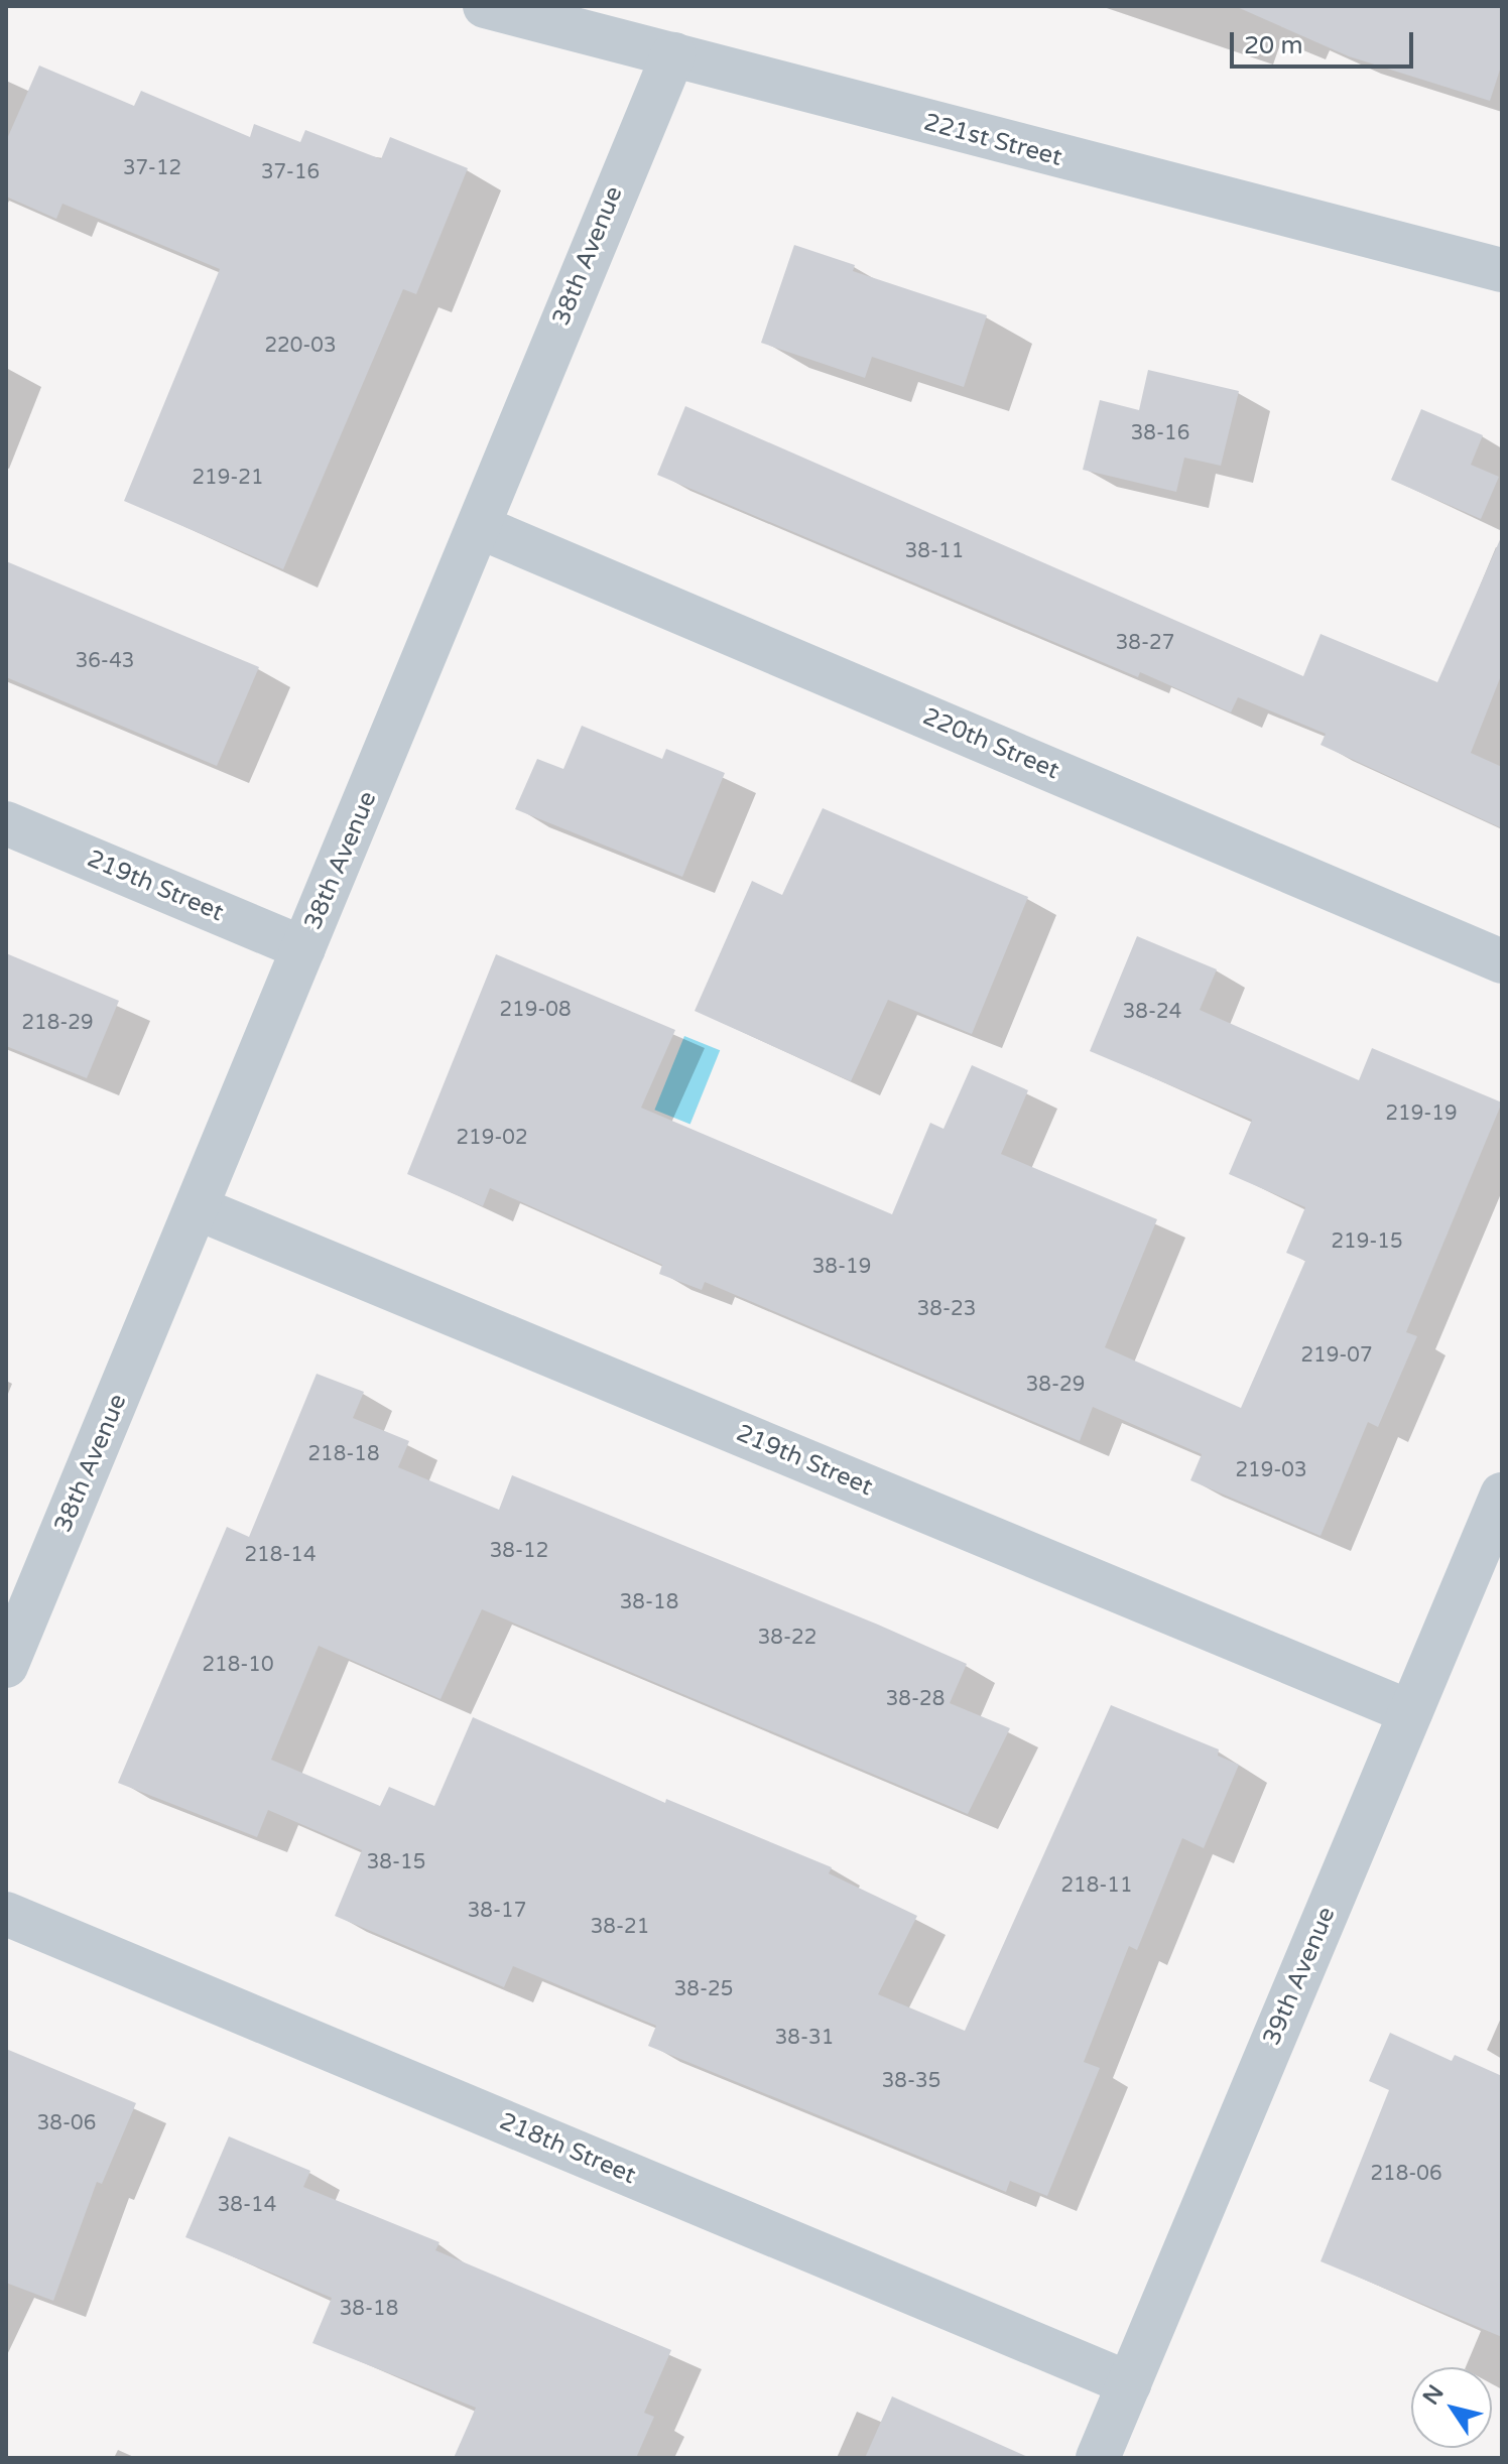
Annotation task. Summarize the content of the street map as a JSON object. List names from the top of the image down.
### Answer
{
  "streets": {
    "street": [
      "221st Street",
      "38th Avenue",
      "220th Street",
      "219th Street",
      "39th Avenue",
      "218th Street"
    ]
  },
  "crossings": [
    ["221st Street", "38th Avenue"],
    ["38th Avenue", "220th Street"],
    ["38th Avenue", "219th Street"],
    ["219th Street", "39th Avenue"],
    ["39th Avenue", "218th Street"]
  ],
  "house_numbers": [
    "37-12",
    "37-16",
    "220-03",
    "38-16",
    "219-21",
    "38-11",
    "38-27",
    "36-43",
    "219-08",
    "38-24",
    "218-29",
    "219-19",
    "219-02",
    "219-15",
    "38-19",
    "38-23",
    "219-07",
    "38-29",
    "218-18",
    "219-03",
    "38-12",
    "218-14",
    "38-18",
    "38-22",
    "218-10",
    "38-28",
    "38-15",
    "218-11",
    "38-17",
    "38-21",
    "38-25",
    "38-31",
    "38-35",
    "38-06",
    "218-06",
    "38-14",
    "38-18"
  ],
  "scale_bar": "20 m",
  "north": "top left"
}
